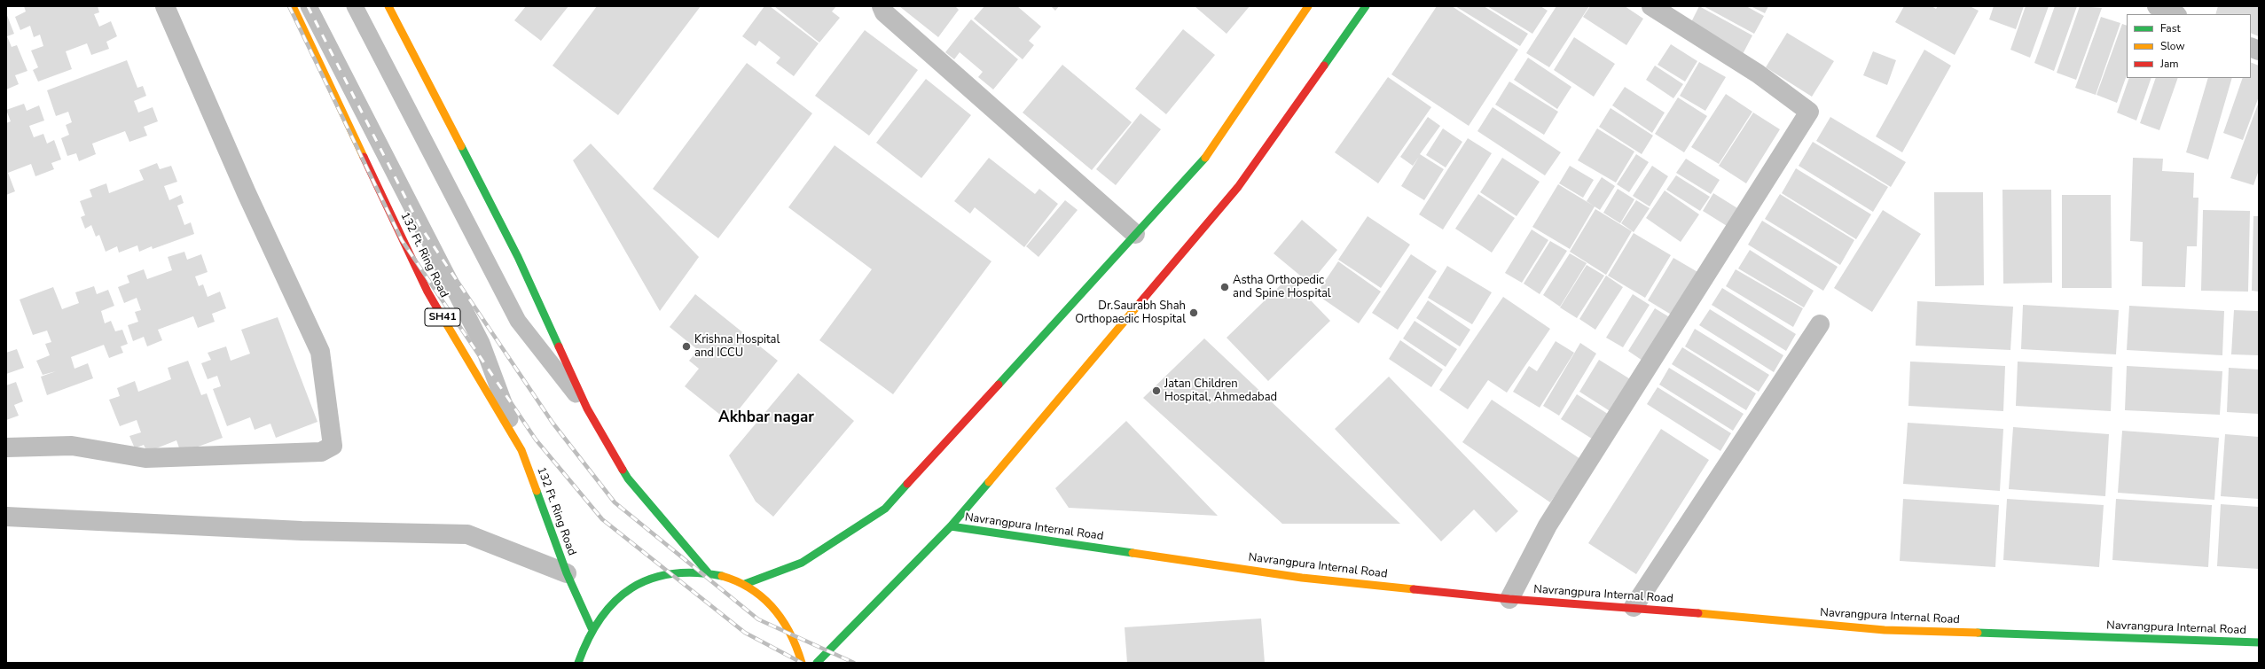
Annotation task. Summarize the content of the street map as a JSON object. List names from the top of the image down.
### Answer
{
  "streets": {
    "main road": ["132 Ft. Ring Road", "SH41", "Navrangpura Internal Road"]
  },
  "districts": ["Akhbar nagar"],
  "places": [
    "Astha Orthopedic and Spine Hospital",
    "Dr.Saurabh Shah Orthopaedic Hospital",
    "Krishna Hospital and ICCU",
    "Jatan Children Hospital, Ahmedabad"
  ],
  "legend": ["Fast", "Slow", "Jam"]
}
